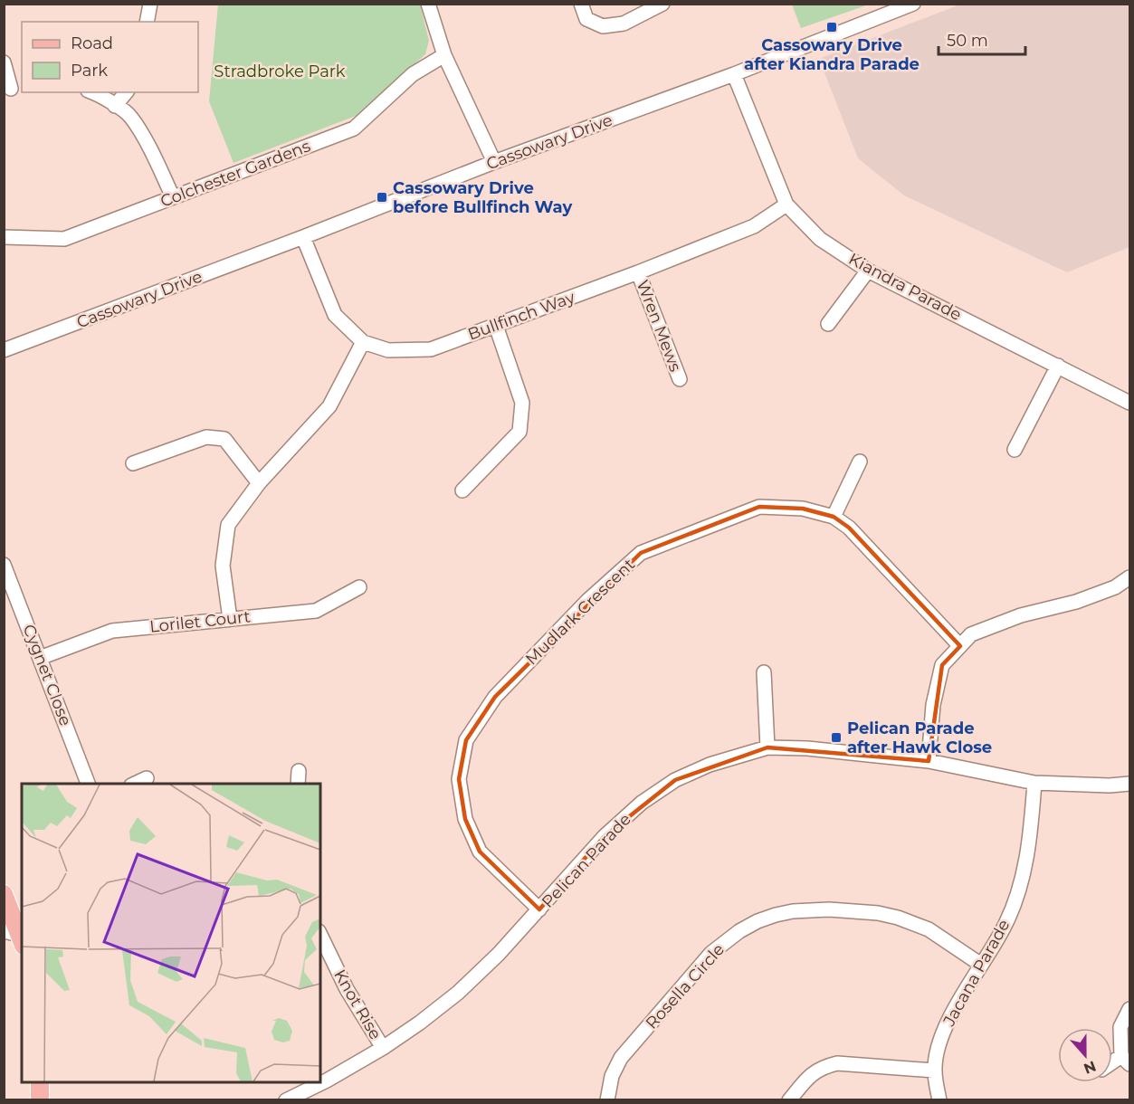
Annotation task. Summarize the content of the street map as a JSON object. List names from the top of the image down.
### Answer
{
  "streets": {
    "street": [
      "Cassowary Drive",
      "Colchester Gardens",
      "Kiandra Parade",
      "Bullfinch Way",
      "Wren Mews",
      "Mudlark Crescent",
      "Lorilet Court",
      "Cygnet Close",
      "Pelican Parade",
      "Jacana Parade",
      "Rosella Circle",
      "Knot Rise"
    ]
  },
  "crossings": [
    ["Cassowary Drive", "Kiandra Parade"],
    ["Cassowary Drive", "Bullfinch Way"],
    ["Kiandra Parade", "Bullfinch Way"],
    ["Bullfinch Way", "Wren Mews"],
    ["Mudlark Crescent", "Pelican Parade"],
    ["Lorilet Court", "Cygnet Close"],
    ["Pelican Parade", "Jacana Parade"],
    ["Pelican Parade", "Knot Rise"],
    ["Jacana Parade", "Rosella Circle"]
  ],
  "parks": ["Stradbroke Park"],
  "places": {
    "transit": ["Cassowary Drive after Kiandra Parade", "Cassowary Drive before Bullfinch Way", "Pelican Parade after Hawk Close"]
  },
  "legend": ["Road", "Park"],
  "scale_bar": "50 m",
  "north": "bottom"
}
